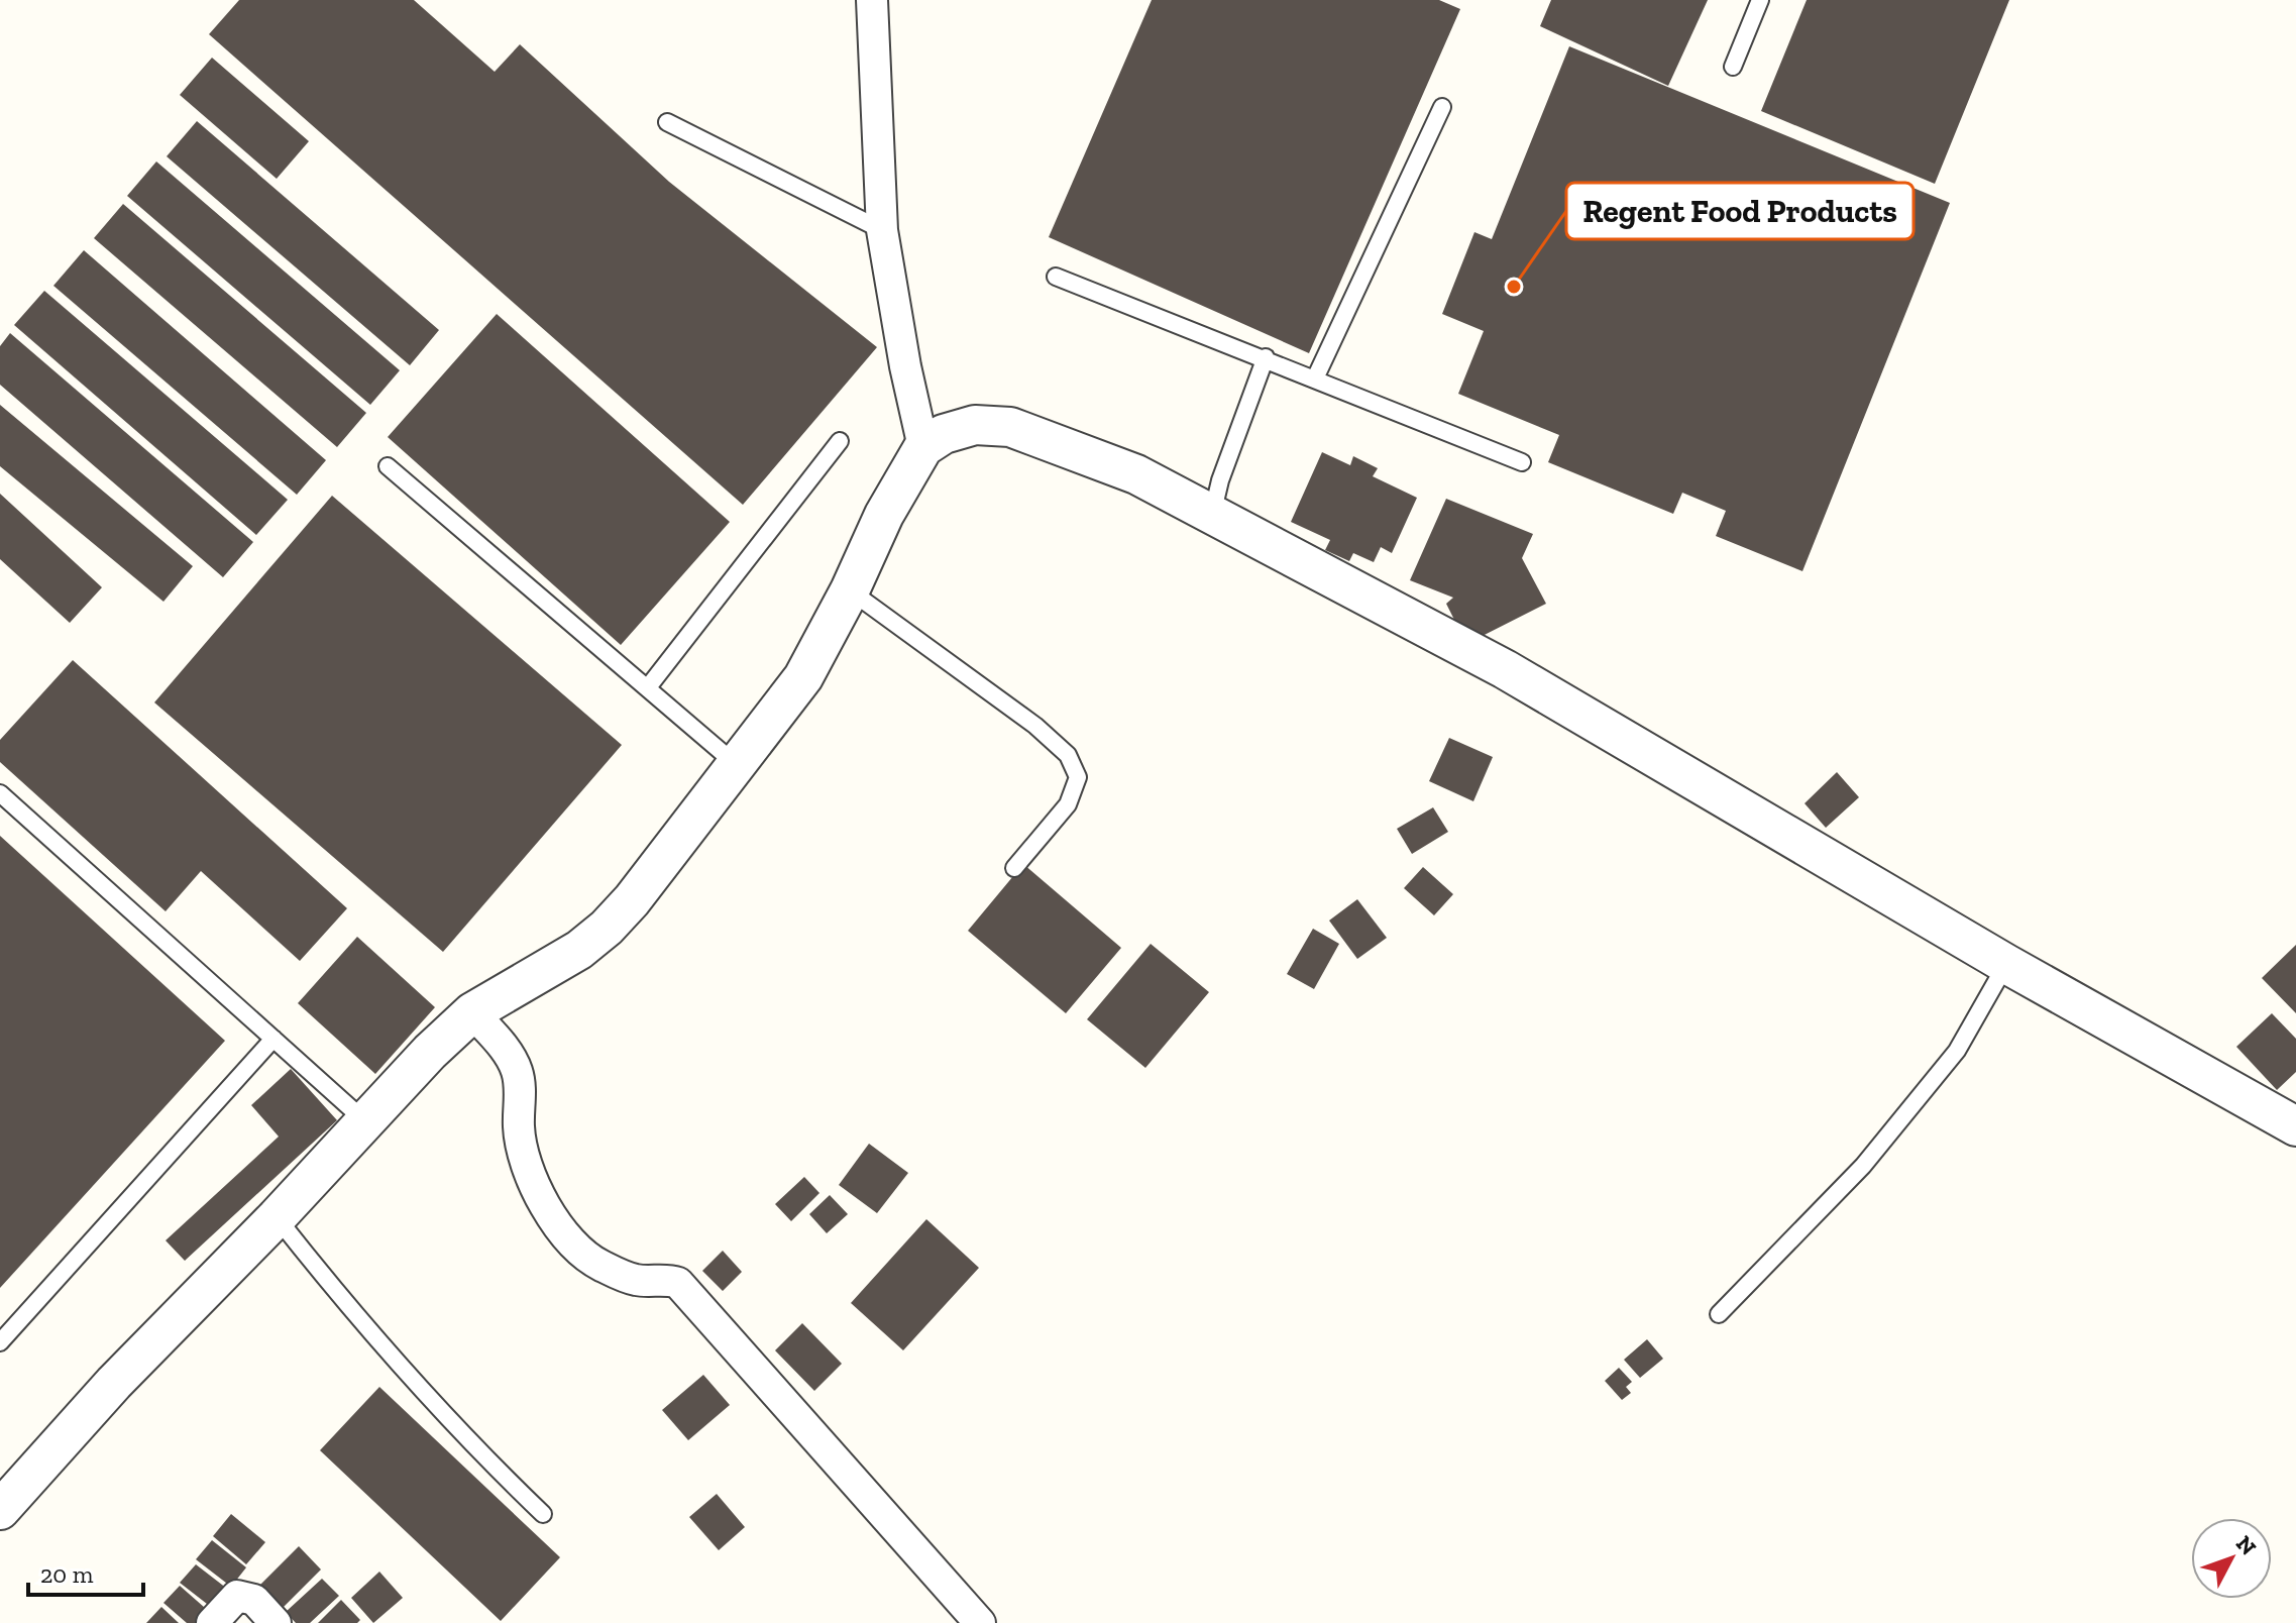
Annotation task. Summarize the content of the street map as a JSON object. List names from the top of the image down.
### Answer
{
  "places": ["Regent Food Products"],
  "scale_bar": "20 m",
  "north": "top right"
}
